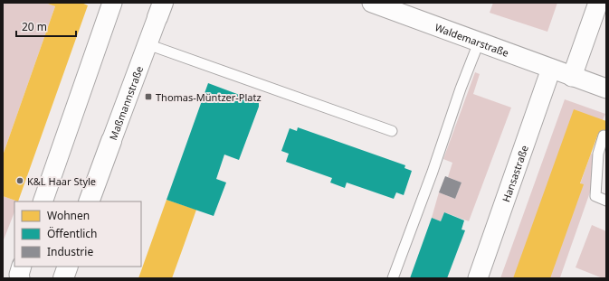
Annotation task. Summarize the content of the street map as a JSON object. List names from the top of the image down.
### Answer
{
  "streets": {
    "street": ["Waldemarstraße", "Maßmannstraße", "Hansastraße"]
  },
  "crossings": [
    ["Waldemarstraße", "Hansastraße"]
  ],
  "places": {
    "transit": ["Thomas-Müntzer-Platz"],
    "other": ["K&L Haar Style"]
  },
  "legend": ["Wohnen", "Öffentlich", "Industrie"],
  "scale_bar": "20 m"
}
